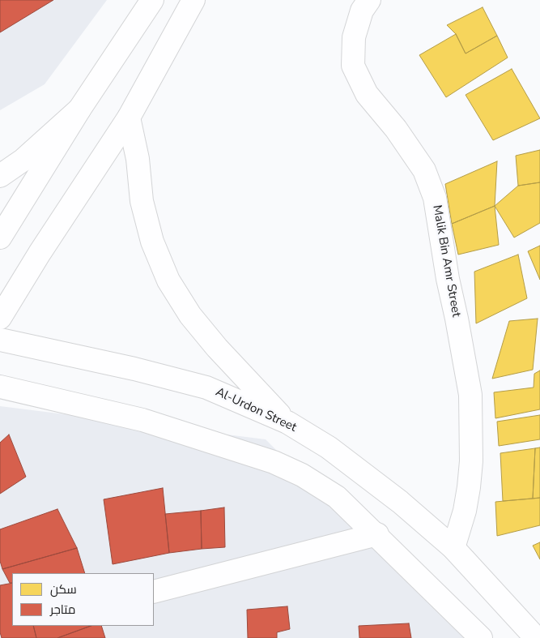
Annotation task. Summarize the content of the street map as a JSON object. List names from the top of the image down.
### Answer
{
  "streets": {
    "main road": ["Malik Bin Amr Street", "Al-Urdon Street"]
  },
  "crossings": [
    ["Malik Bin Amr Street", "Al-Urdon Street"]
  ],
  "legend": ["سكن", "متاجر"]
}
